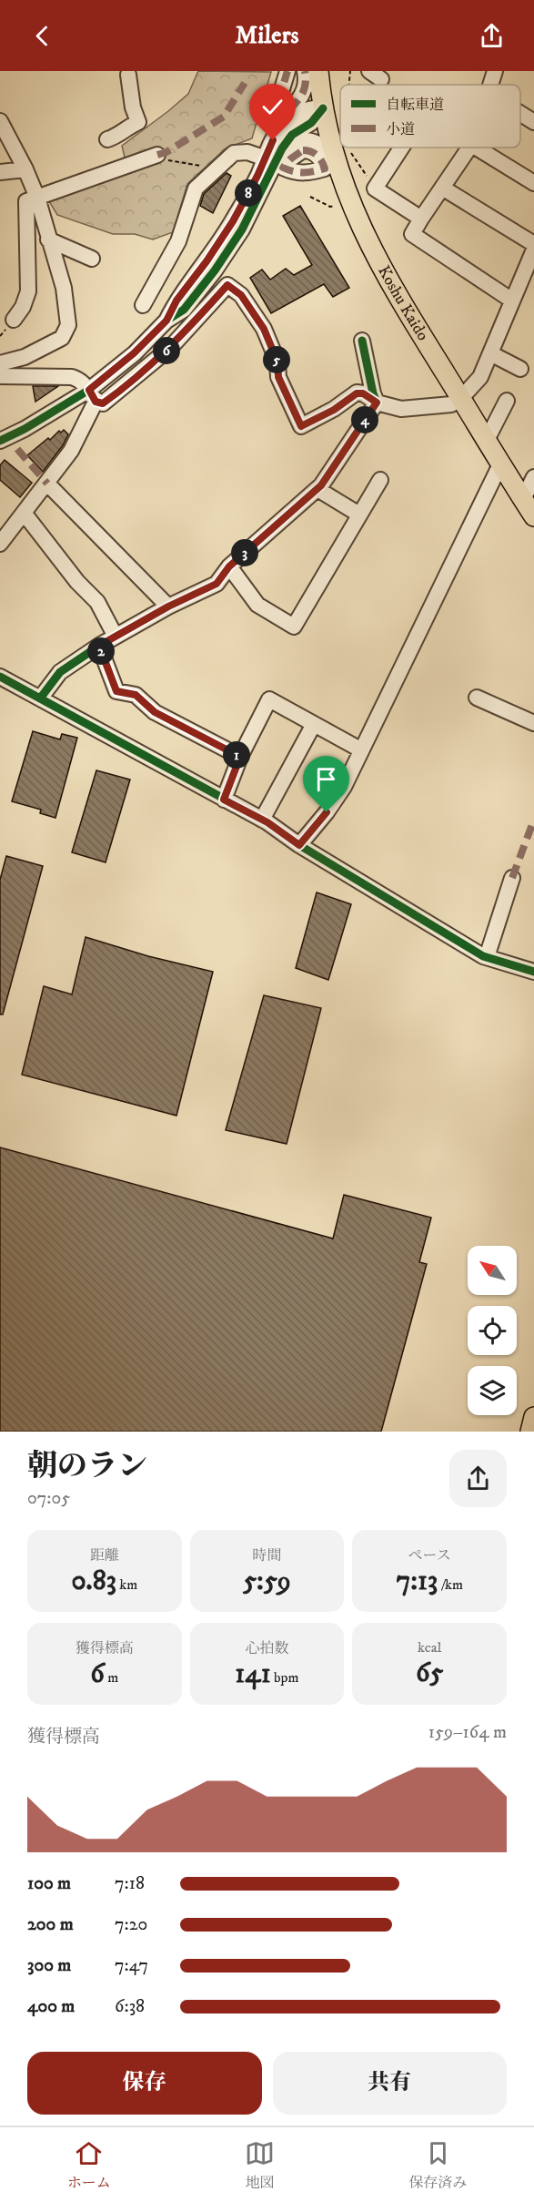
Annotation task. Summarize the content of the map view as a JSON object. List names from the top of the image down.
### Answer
{
  "streets": {
    "main road": ["Koshu Kaido"]
  },
  "legend": ["自転車道", "小道"],
  "north": "top left",
  "page": {
    "header": "Milers",
    "pins": [
      "8",
      "6",
      "5",
      "4",
      "3",
      "2",
      "1"
    ],
    "heading": ["朝のラン", "07:05"],
    "stats": [
      ["距離", "0.83 km"],
      ["時間", "5:59"],
      ["ペース", "7:13 /km"],
      ["獲得標高", "6 m"],
      ["心拍数", "141 bpm"],
      ["kcal", "65"]
    ],
    "chart": ["獲得標高", "159–164 m"],
    "list": [
      {
        "name": "100 m",
        "note": "7:18"
      },
      {
        "name": "200 m",
        "note": "7:20"
      },
      {
        "name": "300 m",
        "note": "7:47"
      },
      {
        "name": "400 m",
        "note": "6:38"
      }
    ],
    "buttons": ["保存", "共有"],
    "tabs": ["ホーム", "地図", "保存済み"]
  }
}
